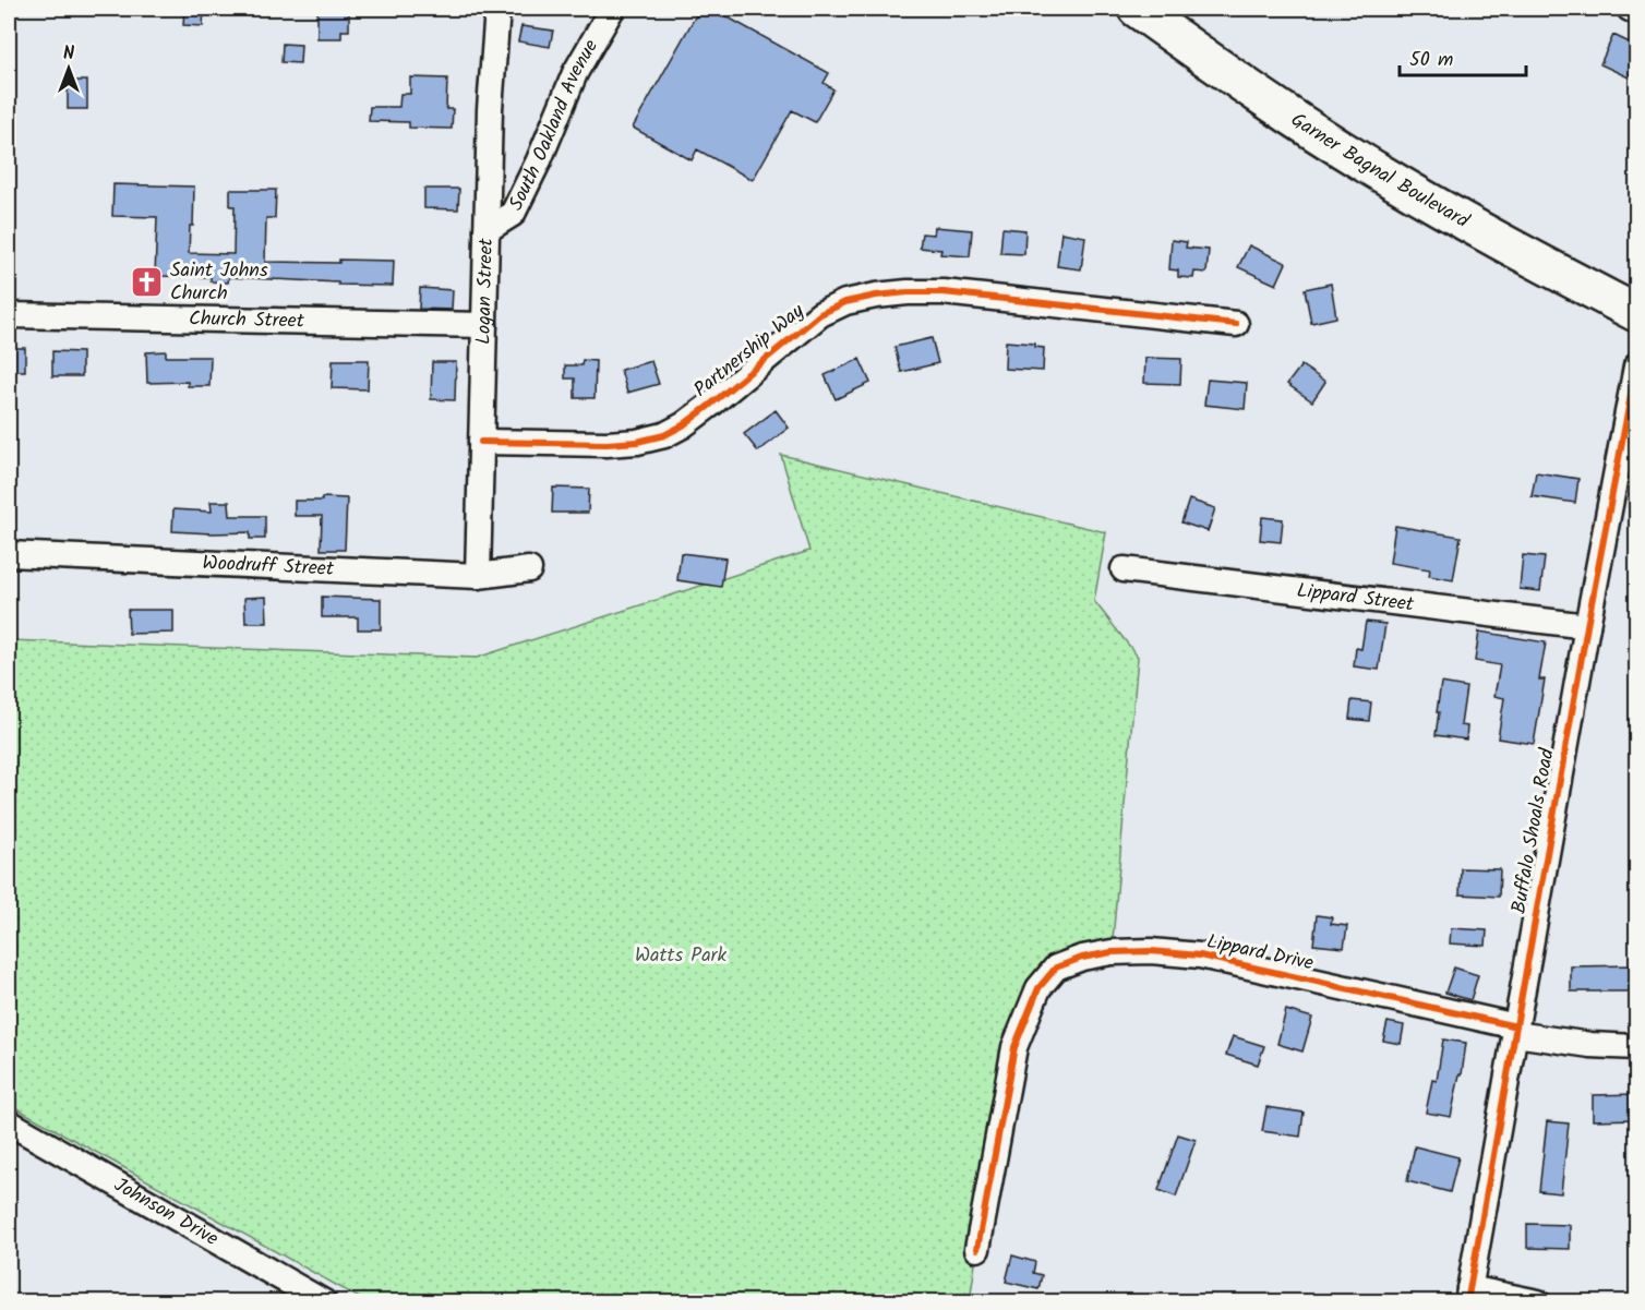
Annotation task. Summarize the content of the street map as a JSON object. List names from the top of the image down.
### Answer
{
  "streets": {
    "highway": ["Garner Bagnal Boulevard"],
    "street": [
      "South Oakland Avenue",
      "Logan Street",
      "Church Street",
      "Partnership Way",
      "Woodruff Street",
      "Lippard Street",
      "Buffalo Shoals Road",
      "Lippard Drive",
      "Johnson Drive"
    ]
  },
  "crossings": [
    ["South Oakland Avenue", "Logan Street"],
    ["Logan Street", "Church Street"],
    ["Logan Street", "Partnership Way"],
    ["Logan Street", "Woodruff Street"],
    ["Lippard Street", "Buffalo Shoals Road"],
    ["Buffalo Shoals Road", "Lippard Drive"]
  ],
  "parks": ["Watts Park"],
  "places": {
    "church": ["Saint Johns Church"]
  },
  "scale_bar": "50 m",
  "north": "top"
}
